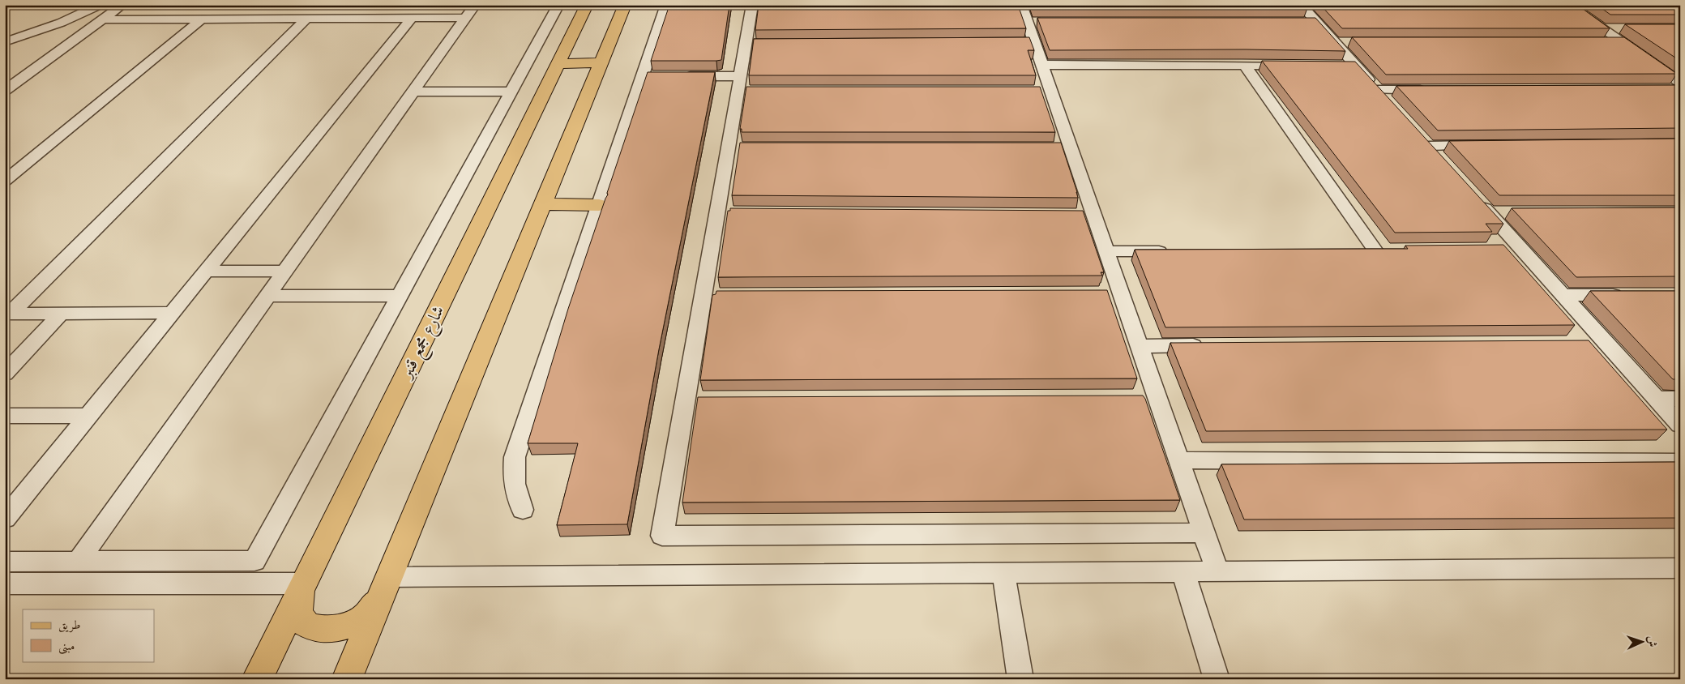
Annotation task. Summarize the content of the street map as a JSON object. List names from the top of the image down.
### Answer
{
  "streets": {
    "main road": ["شارع مجمع قنبر"]
  },
  "legend": ["طريق", "مبنى"],
  "north": "right"
}
